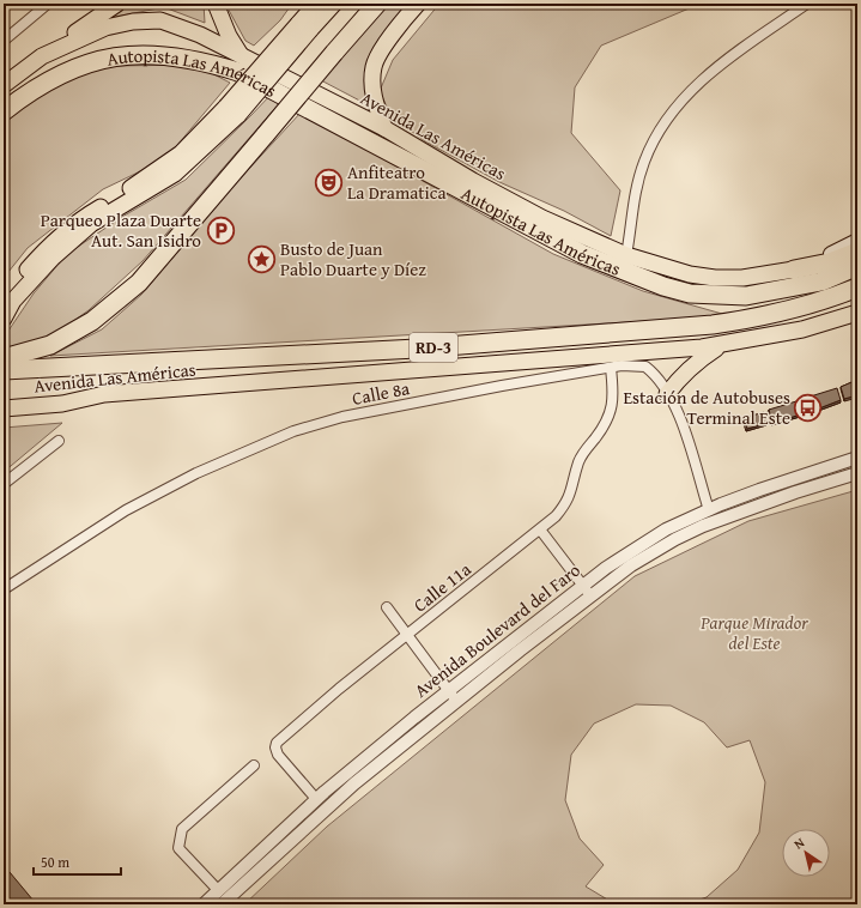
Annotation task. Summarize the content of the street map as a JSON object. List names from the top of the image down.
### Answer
{
  "streets": {
    "highway": ["Autopista Las Américas", "RD-3"],
    "main road": ["Avenida Las Américas"],
    "street": ["Calle 8a", "Calle 11a", "Avenida Boulevard del Faro"]
  },
  "crossings": [
    ["Avenida Las Américas", "Calle 8a"],
    ["Calle 8a", "Calle 11a"],
    ["Calle 11a", "Avenida Boulevard del Faro"]
  ],
  "parks": ["Parque Mirador del Este"],
  "places": {
    "theatre": ["Anfiteatro La Dramatica"],
    "parking": ["Parqueo Plaza Duarte Aut. San Isidro"],
    "place": ["Busto de Juan Pablo Duarte y Díez"],
    "bus stop": ["Estación de Autobuses Terminal Este"]
  },
  "scale_bar": "50 m",
  "north": "top left"
}
